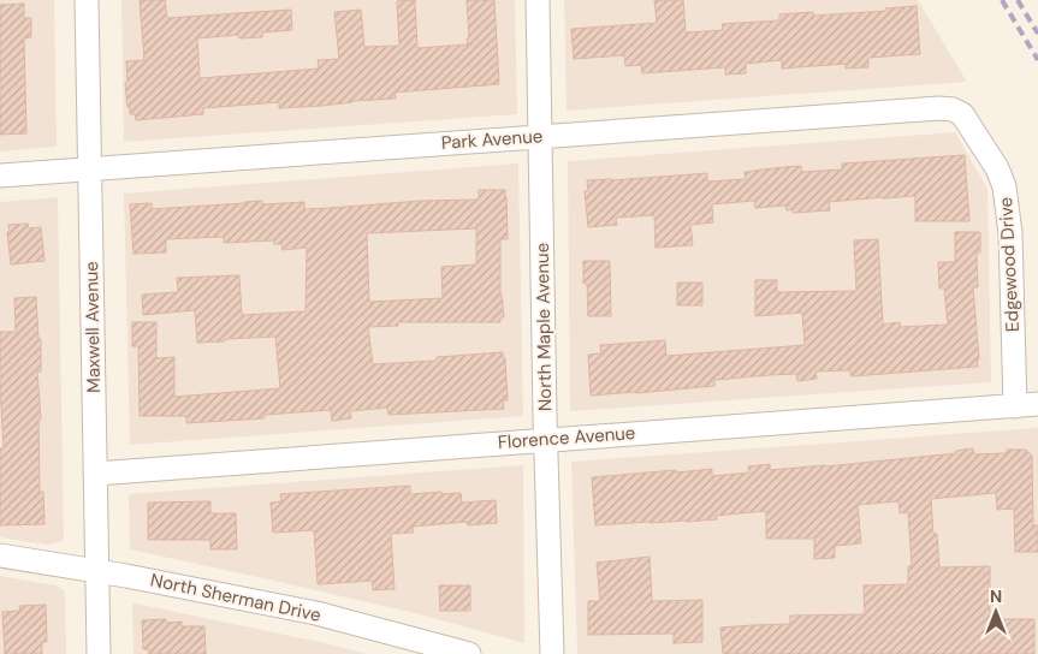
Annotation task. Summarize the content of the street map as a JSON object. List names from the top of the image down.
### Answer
{
  "streets": {
    "street": [
      "Park Avenue",
      "Edgewood Drive",
      "Maxwell Avenue",
      "North Maple Avenue",
      "Florence Avenue",
      "North Sherman Drive"
    ]
  },
  "crossings": [
    ["Park Avenue", "Edgewood Drive"],
    ["Park Avenue", "Maxwell Avenue"],
    ["Park Avenue", "North Maple Avenue"],
    ["Edgewood Drive", "Florence Avenue"],
    ["Maxwell Avenue", "Florence Avenue"],
    ["Maxwell Avenue", "North Sherman Drive"],
    ["North Maple Avenue", "Florence Avenue"]
  ],
  "north": "top"
}
